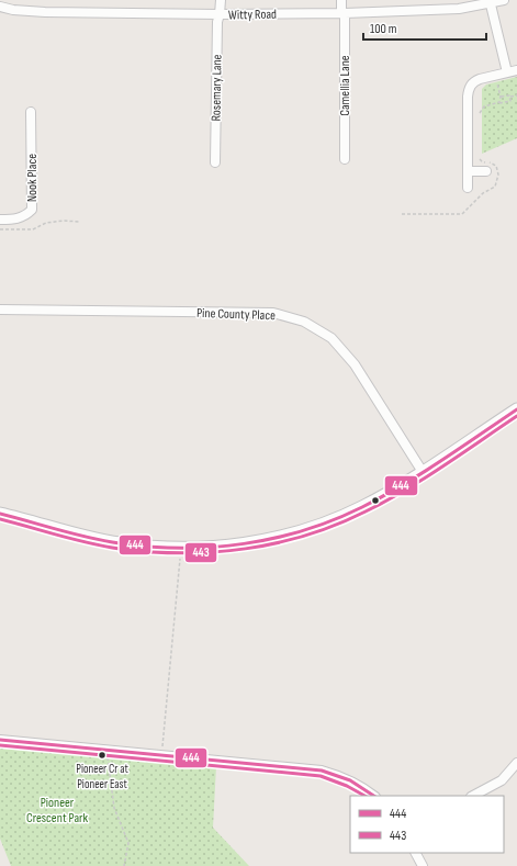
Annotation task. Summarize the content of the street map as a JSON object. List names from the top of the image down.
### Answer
{
  "streets": {
    "street": [
      "Witty Road",
      "Camellia Lane",
      "Rosemary Lane",
      "Nook Place",
      "Pine County Place"
    ]
  },
  "crossings": [
    ["Witty Road", "Camellia Lane"],
    ["Witty Road", "Rosemary Lane"]
  ],
  "parks": ["Pioneer Crescent Park"],
  "places": ["Pioneer Cr at Pioneer East"],
  "lines": ["transit line 444", "transit line 443"],
  "legend": ["444", "443"],
  "scale_bar": "100 m"
}
